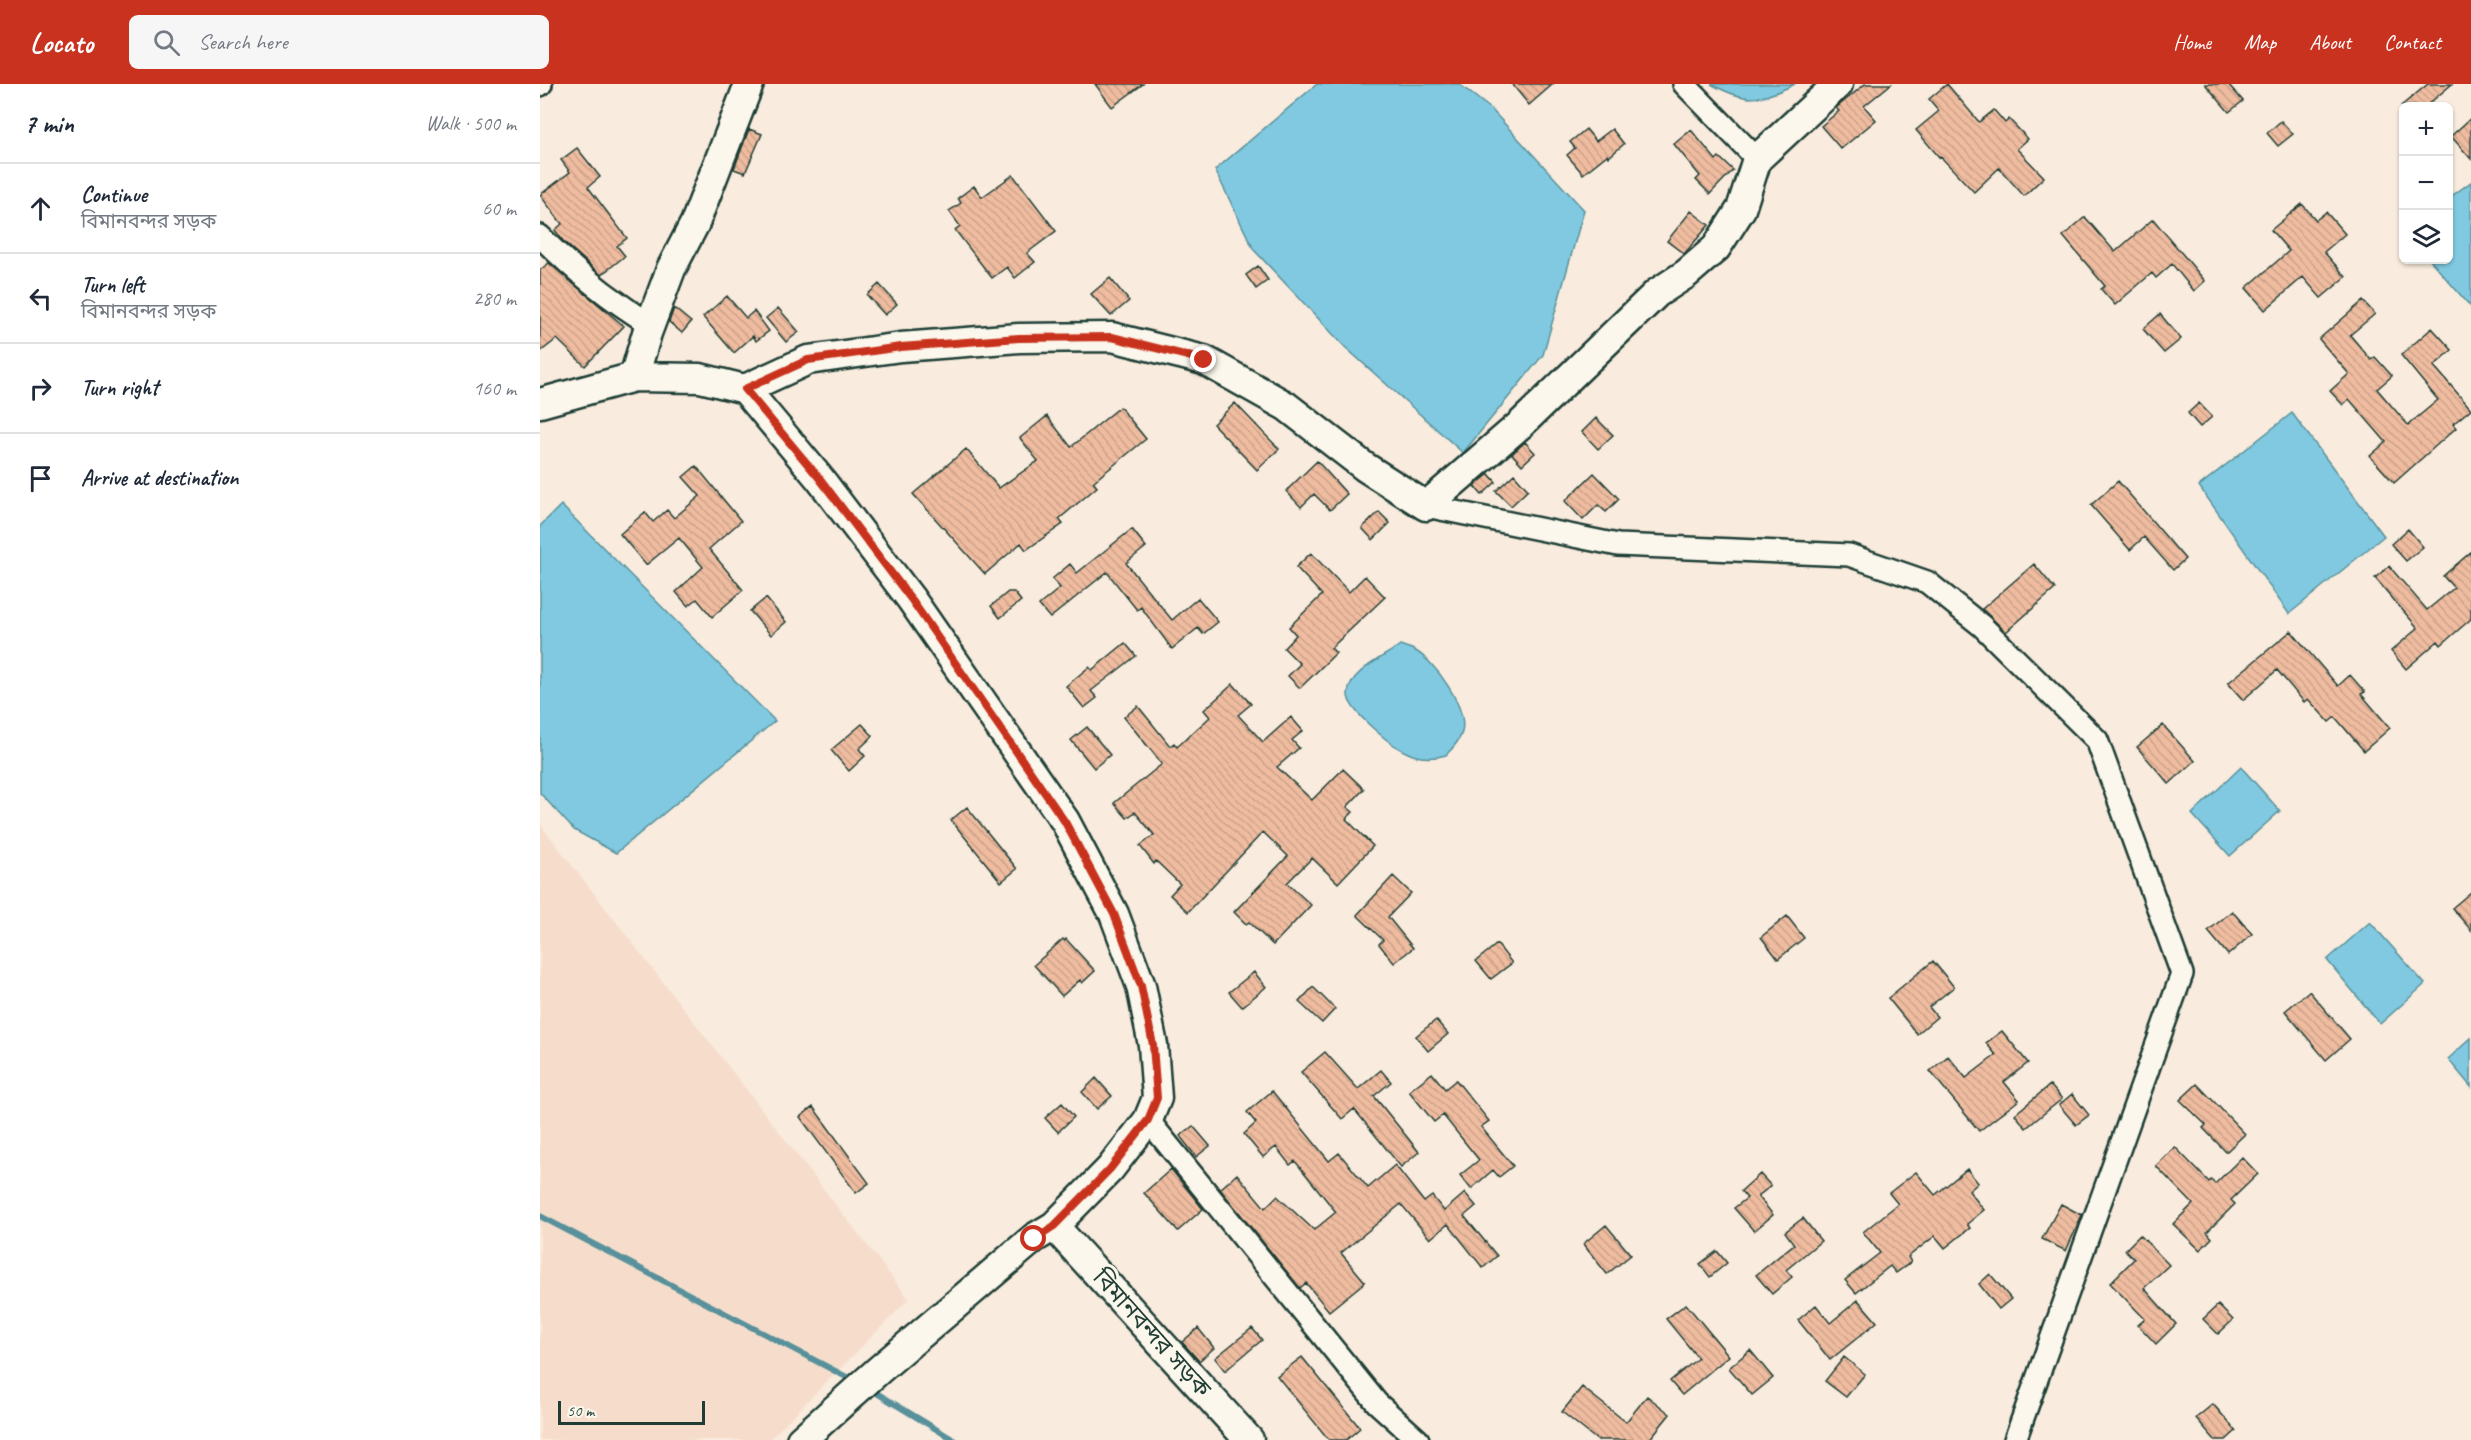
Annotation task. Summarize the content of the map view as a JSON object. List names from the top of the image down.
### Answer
{
  "streets": {
    "main road": ["বিমানবন্দর সড়ক"]
  },
  "scale_bar": "50 m",
  "page": {
    "header": "Locato",
    "search": "Search here",
    "nav": [
      "Home",
      "Map",
      "About",
      "Contact"
    ],
    "heading": ["7 min", "Walk · 500 m"],
    "map_buttons": ["+", "−"],
    "list": [
      ["Continue", "বিমানবন্দর সড়ক", "60 m"],
      ["Turn left", "বিমানবন্দর সড়ক", "280 m"],
      ["Turn right", "160 m"],
      "Arrive at destination"
    ],
    "scale": "50 m"
  }
}
